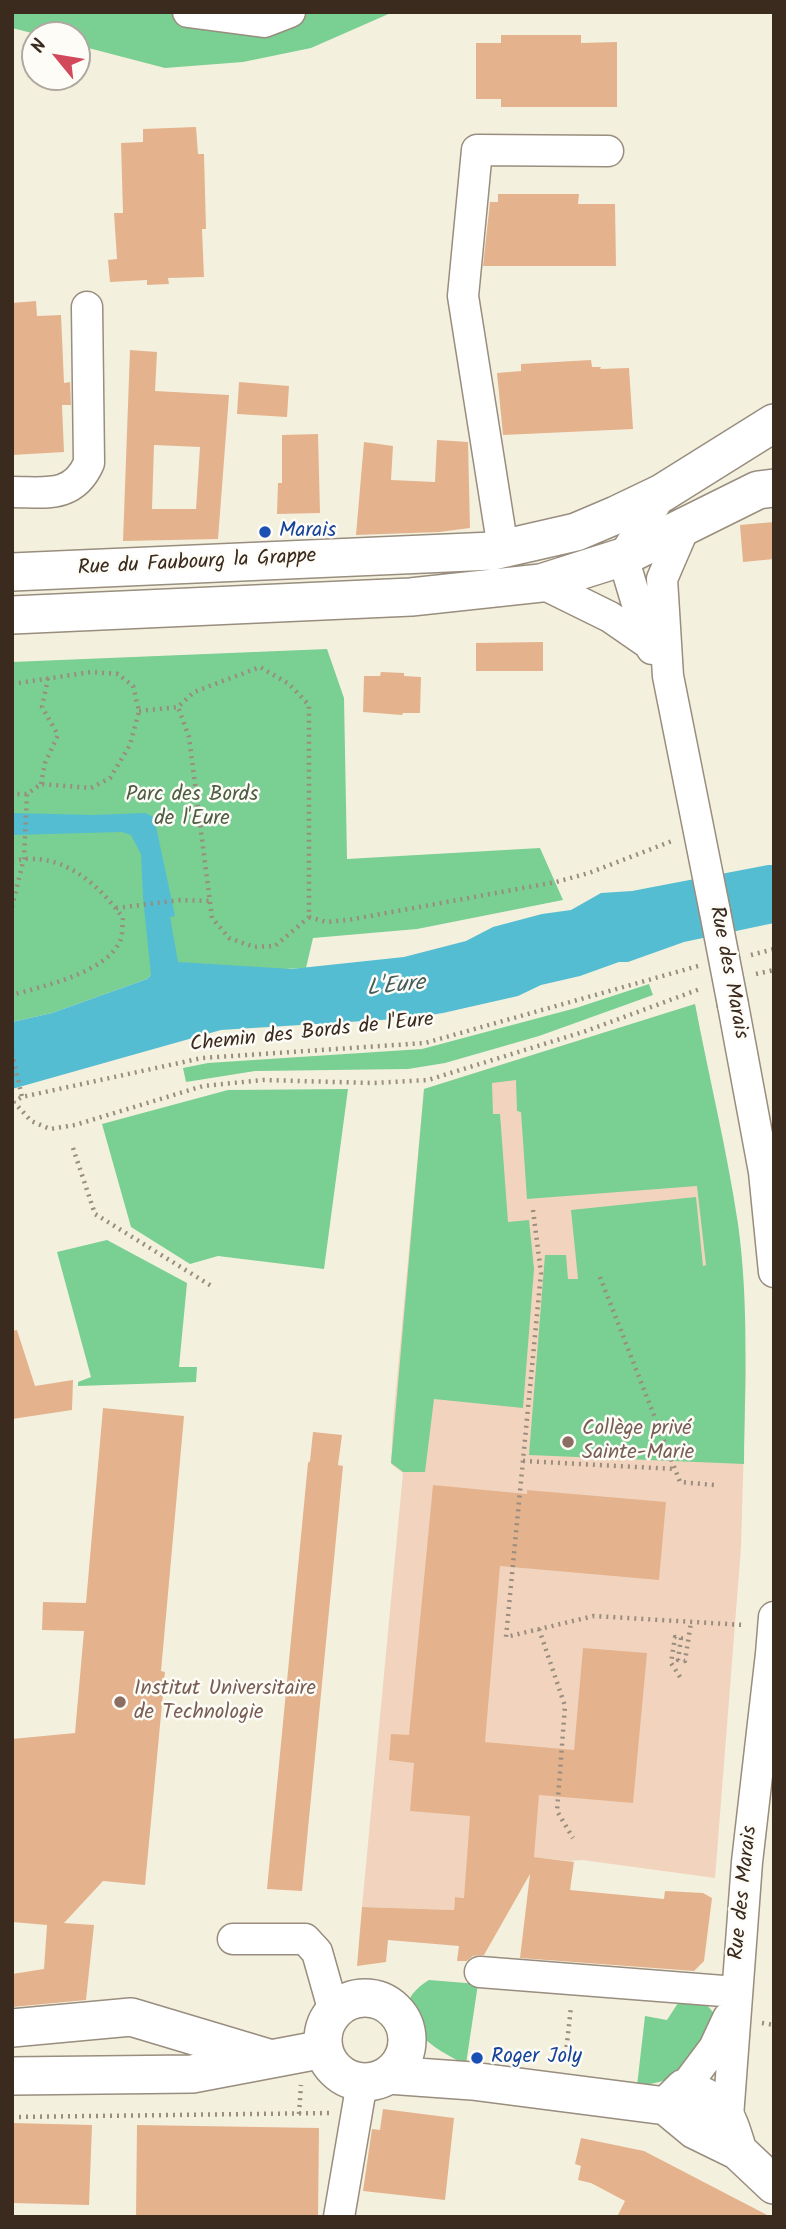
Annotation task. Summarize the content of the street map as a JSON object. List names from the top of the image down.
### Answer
{
  "streets": {
    "main road": ["Rue du Faubourg la Grappe"],
    "street": ["Rue des Marais"],
    "path": ["Chemin des Bords de l'Eure"]
  },
  "crossings": [
    ["Rue du Faubourg la Grappe", "Rue des Marais"]
  ],
  "water": ["L'Eure"],
  "parks": ["Parc des Bords de l'Eure"],
  "places": [
    "Marais",
    "Collège privé Sainte-Marie",
    "Institut Universitaire de Technologie",
    "Roger Joly"
  ],
  "north": "top left"
}
